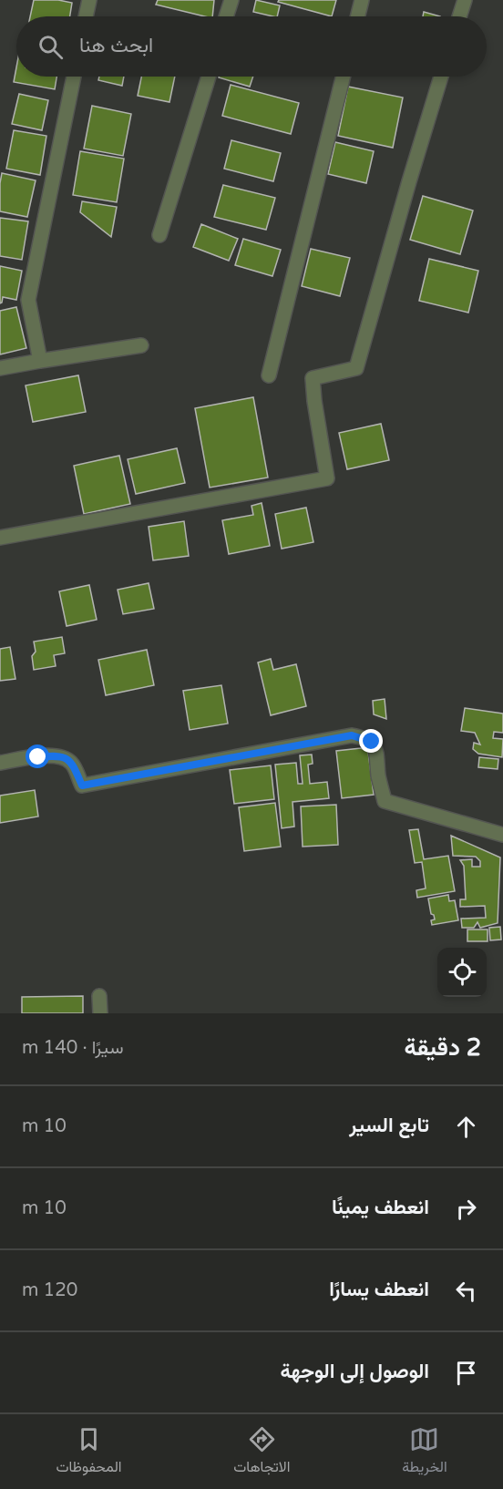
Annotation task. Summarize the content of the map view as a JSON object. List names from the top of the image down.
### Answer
{
  "page": {
    "search": "ابحث هنا",
    "heading": ["2 دقيقة", "سيرًا · 140 m"],
    "list": [
      ["تابع السير", "10 m"],
      ["انعطف يمينًا", "10 m"],
      ["انعطف يسارًا", "120 m"],
      "الوصول إلى الوجهة"
    ],
    "nav": ["الخريطة", "الاتجاهات", "المحفوظات"]
  }
}
